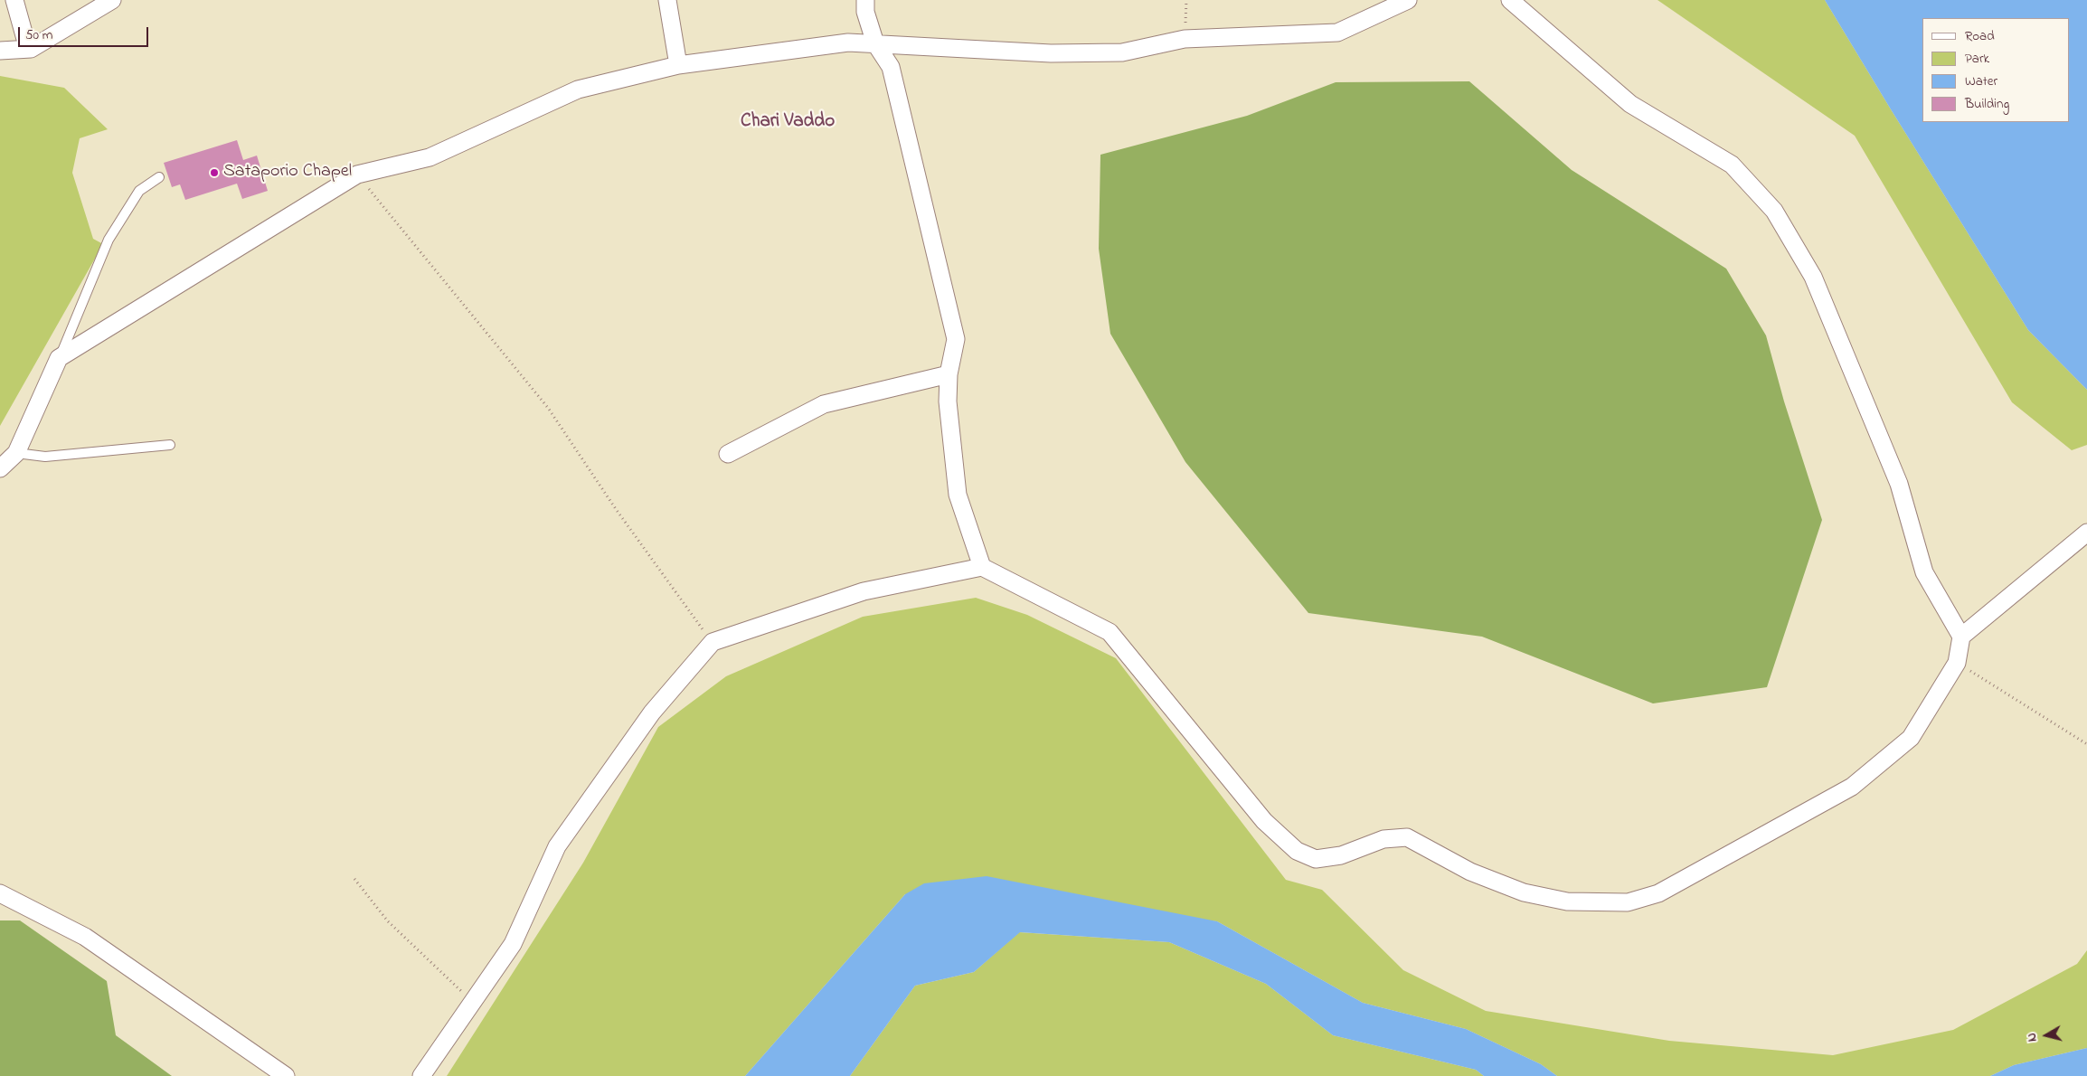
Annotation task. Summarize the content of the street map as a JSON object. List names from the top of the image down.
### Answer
{
  "districts": ["Chari Vaddo"],
  "places": ["Sataporio Chapel"],
  "legend": [
    "Road",
    "Park",
    "Water",
    "Building"
  ],
  "scale_bar": "50 m",
  "north": "left"
}
